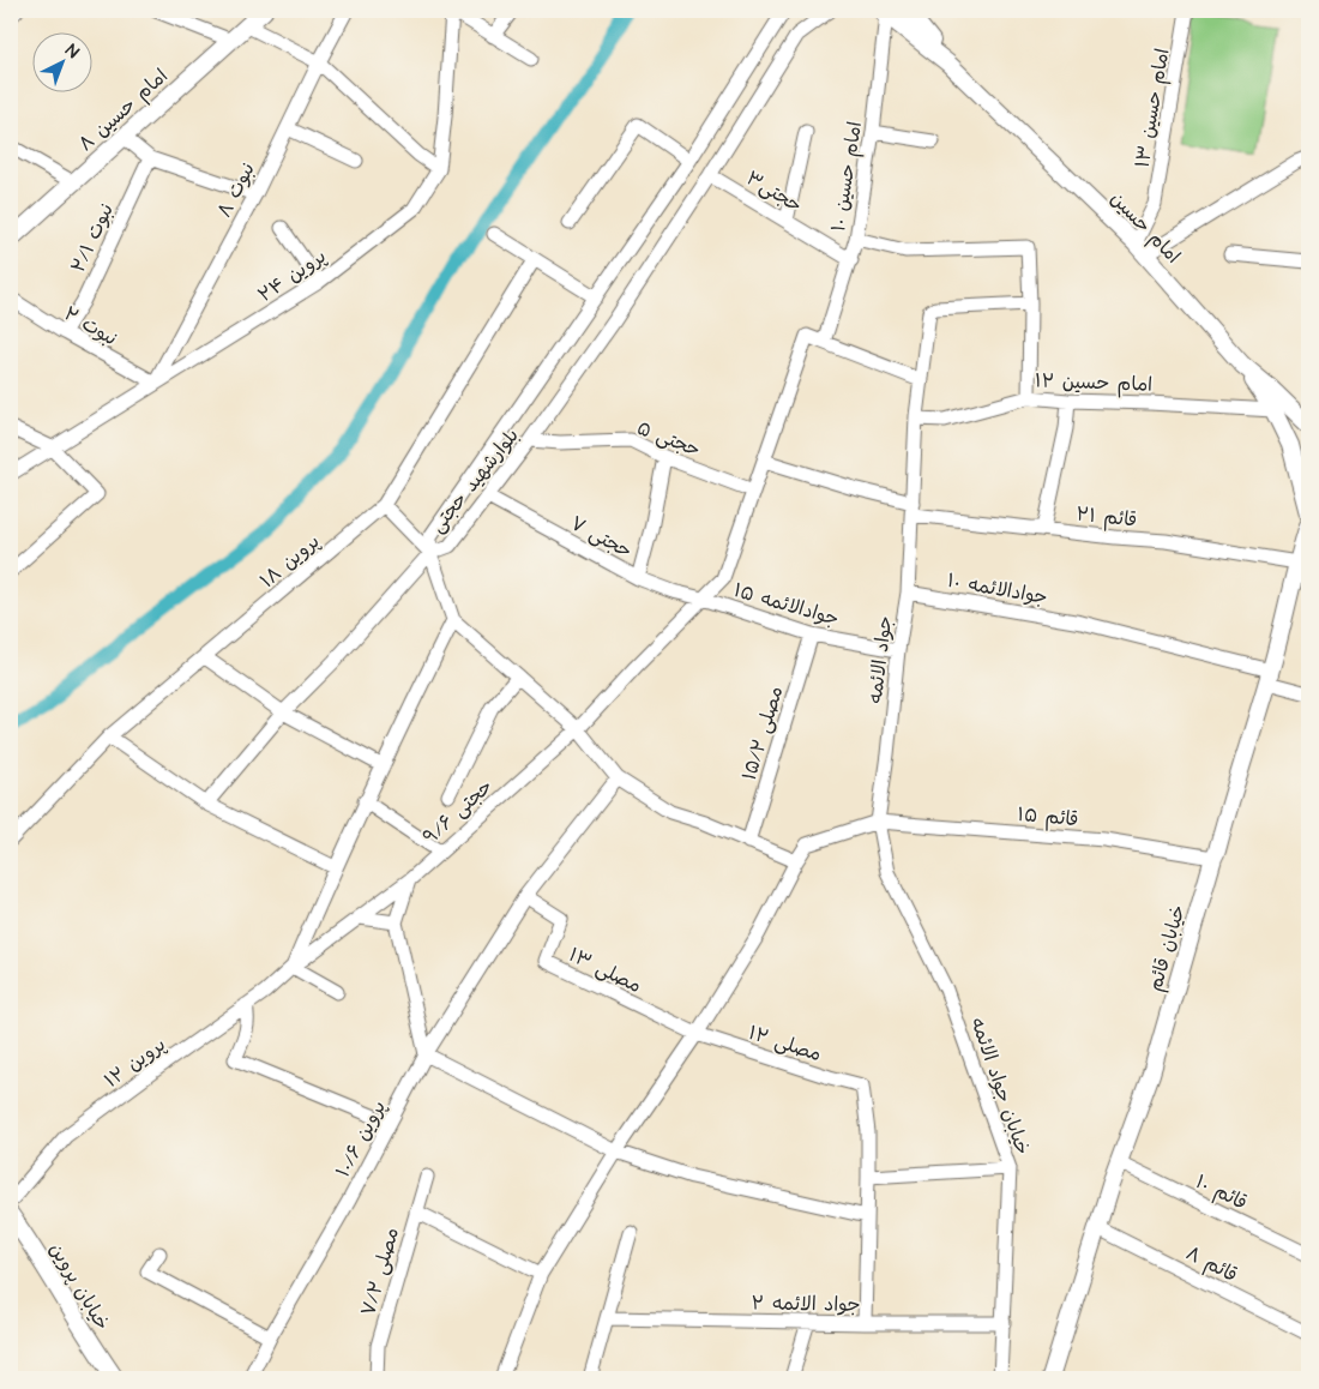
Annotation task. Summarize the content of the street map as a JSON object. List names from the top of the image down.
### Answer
{
  "streets": {
    "street": [
      "امام حسین ۱۳",
      "امام حسین ۸",
      "۱۰ امام حسین",
      "نبوت ۸",
      "حجتی۳",
      "امام حسین",
      "نبوت ۲/۱",
      "پروین ۲۴",
      "نبوت ۲",
      "امام حسین ۱۲",
      "حجتی ۵",
      "بلوارشهید حجتی",
      "قائم ۲۱",
      "حجتی ۷",
      "پروین ۱۸",
      "جوادالائمه ۱۰",
      "جوادالائمه ۱۵",
      "جواد الائمه",
      "مصلی ۱۵/۲",
      "حجتی ۹/۶",
      "قائم ۱۵",
      "خیابان قائم",
      "مصلی ۱۳",
      "مصلی ۱۲",
      "پروین ۱۲",
      "خیابان جواد الائمه",
      "پروین ۱۰/۶",
      "قائم ۱۰",
      "قائم ۸",
      "مصلی ۷/۲",
      "خیابان پروین",
      "جواد الائمه ۲"
    ]
  },
  "crossings": [
    ["امام حسین ۱۳", "امام حسین"],
    ["۱۰ امام حسین", "حجتی۳"],
    ["۱۰ امام حسین", "امام حسین"],
    ["۱۰ امام حسین", "حجتی ۹/۶"],
    ["نبوت ۸", "پروین ۲۴"],
    ["نبوت ۸", "نبوت ۲"],
    ["حجتی۳", "بلوارشهید حجتی"],
    ["نبوت ۲/۱", "نبوت ۲"],
    ["پروین ۲۴", "نبوت ۲"],
    ["امام حسین ۱۲", "جواد الائمه"],
    ["حجتی ۵", "بلوارشهید حجتی"],
    ["حجتی ۵", "حجتی ۹/۶"],
    ["بلوارشهید حجتی", "حجتی ۷"],
    ["قائم ۲۱", "جواد الائمه"],
    ["قائم ۲۱", "حجتی ۹/۶"],
    ["قائم ۲۱", "خیابان قائم"],
    ["حجتی ۷", "جوادالائمه ۱۵"],
    ["حجتی ۷", "حجتی ۹/۶"],
    ["جوادالائمه ۱۰", "جواد الائمه"],
    ["جوادالائمه ۱۰", "خیابان قائم"],
    ["جوادالائمه ۱۵", "جواد الائمه"],
    ["جوادالائمه ۱۵", "مصلی ۱۵/۲"],
    ["جوادالائمه ۱۵", "حجتی ۹/۶"],
    ["جواد الائمه", "قائم ۱۵"],
    ["جواد الائمه", "خیابان جواد الائمه"],
    ["حجتی ۹/۶", "پروین ۱۲"],
    ["قائم ۱۵", "خیابان قائم"],
    ["قائم ۱۵", "خیابان جواد الائمه"],
    ["خیابان قائم", "قائم ۱۰"],
    ["خیابان قائم", "قائم ۸"],
    ["مصلی ۱۳", "مصلی ۱۲"],
    ["مصلی ۱۳", "پروین ۱۰/۶"],
    ["خیابان جواد الائمه", "جواد الائمه ۲"]
  ],
  "north": "top right"
}
